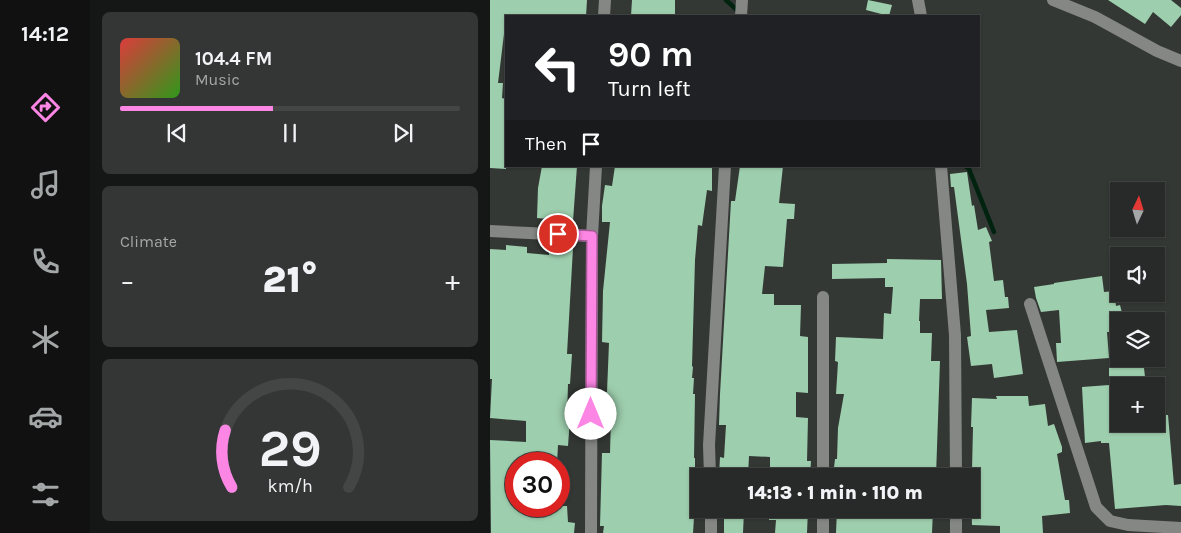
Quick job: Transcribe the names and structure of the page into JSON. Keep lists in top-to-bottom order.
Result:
{
  "north": "top",
  "page": {
    "tabs": "14:12",
    "turn": ["90 m", "Turn left"],
    "song": ["104.4 FM", "Music"],
    "then": "Then",
    "map_buttons": "+",
    "tile": "Climate",
    "heat": ["−", "21°", "+"],
    "limit": "30",
    "trip": "14:13 · 1 min · 110 m",
    "gauge": ["29", "km/h"]
  }
}
